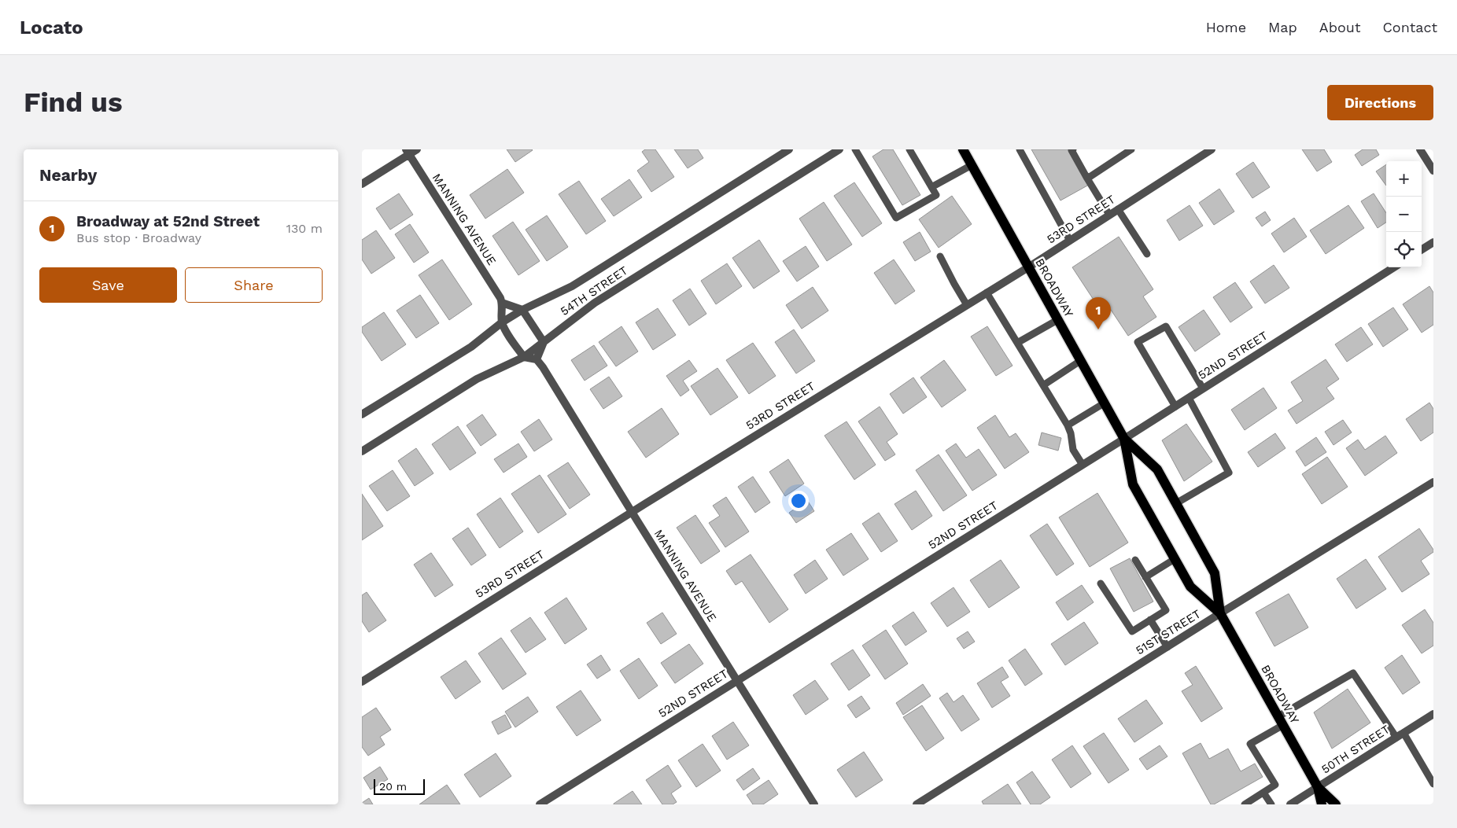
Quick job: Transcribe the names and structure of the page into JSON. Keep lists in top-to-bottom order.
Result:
{
  "streets": {
    "main road": ["BROADWAY"],
    "street": [
      "MANNING AVENUE",
      "53RD STREET",
      "54TH STREET",
      "52ND STREET",
      "51ST STREET",
      "50TH STREET"
    ]
  },
  "crossings": [
    ["MANNING AVENUE", "53RD STREET"],
    ["MANNING AVENUE", "54TH STREET"],
    ["MANNING AVENUE", "52ND STREET"],
    ["53RD STREET", "BROADWAY"],
    ["BROADWAY", "52ND STREET"],
    ["BROADWAY", "51ST STREET"],
    ["BROADWAY", "50TH STREET"]
  ],
  "scale_bar": "20 m",
  "page": {
    "header": "Locato",
    "nav": [
      "Home",
      "Map",
      "About",
      "Contact"
    ],
    "buttons": [
      "Directions",
      ["Save", "Share"]
    ],
    "title": "Find us",
    "heading": "Nearby",
    "map_buttons": ["+", "−"],
    "list": [
      {
        "mark": "1",
        "name": "Broadway at 52nd Street",
        "note": "Bus stop · Broadway",
        "value": "130 m"
      }
    ],
    "pins": "1",
    "scale": "20 m"
  }
}
